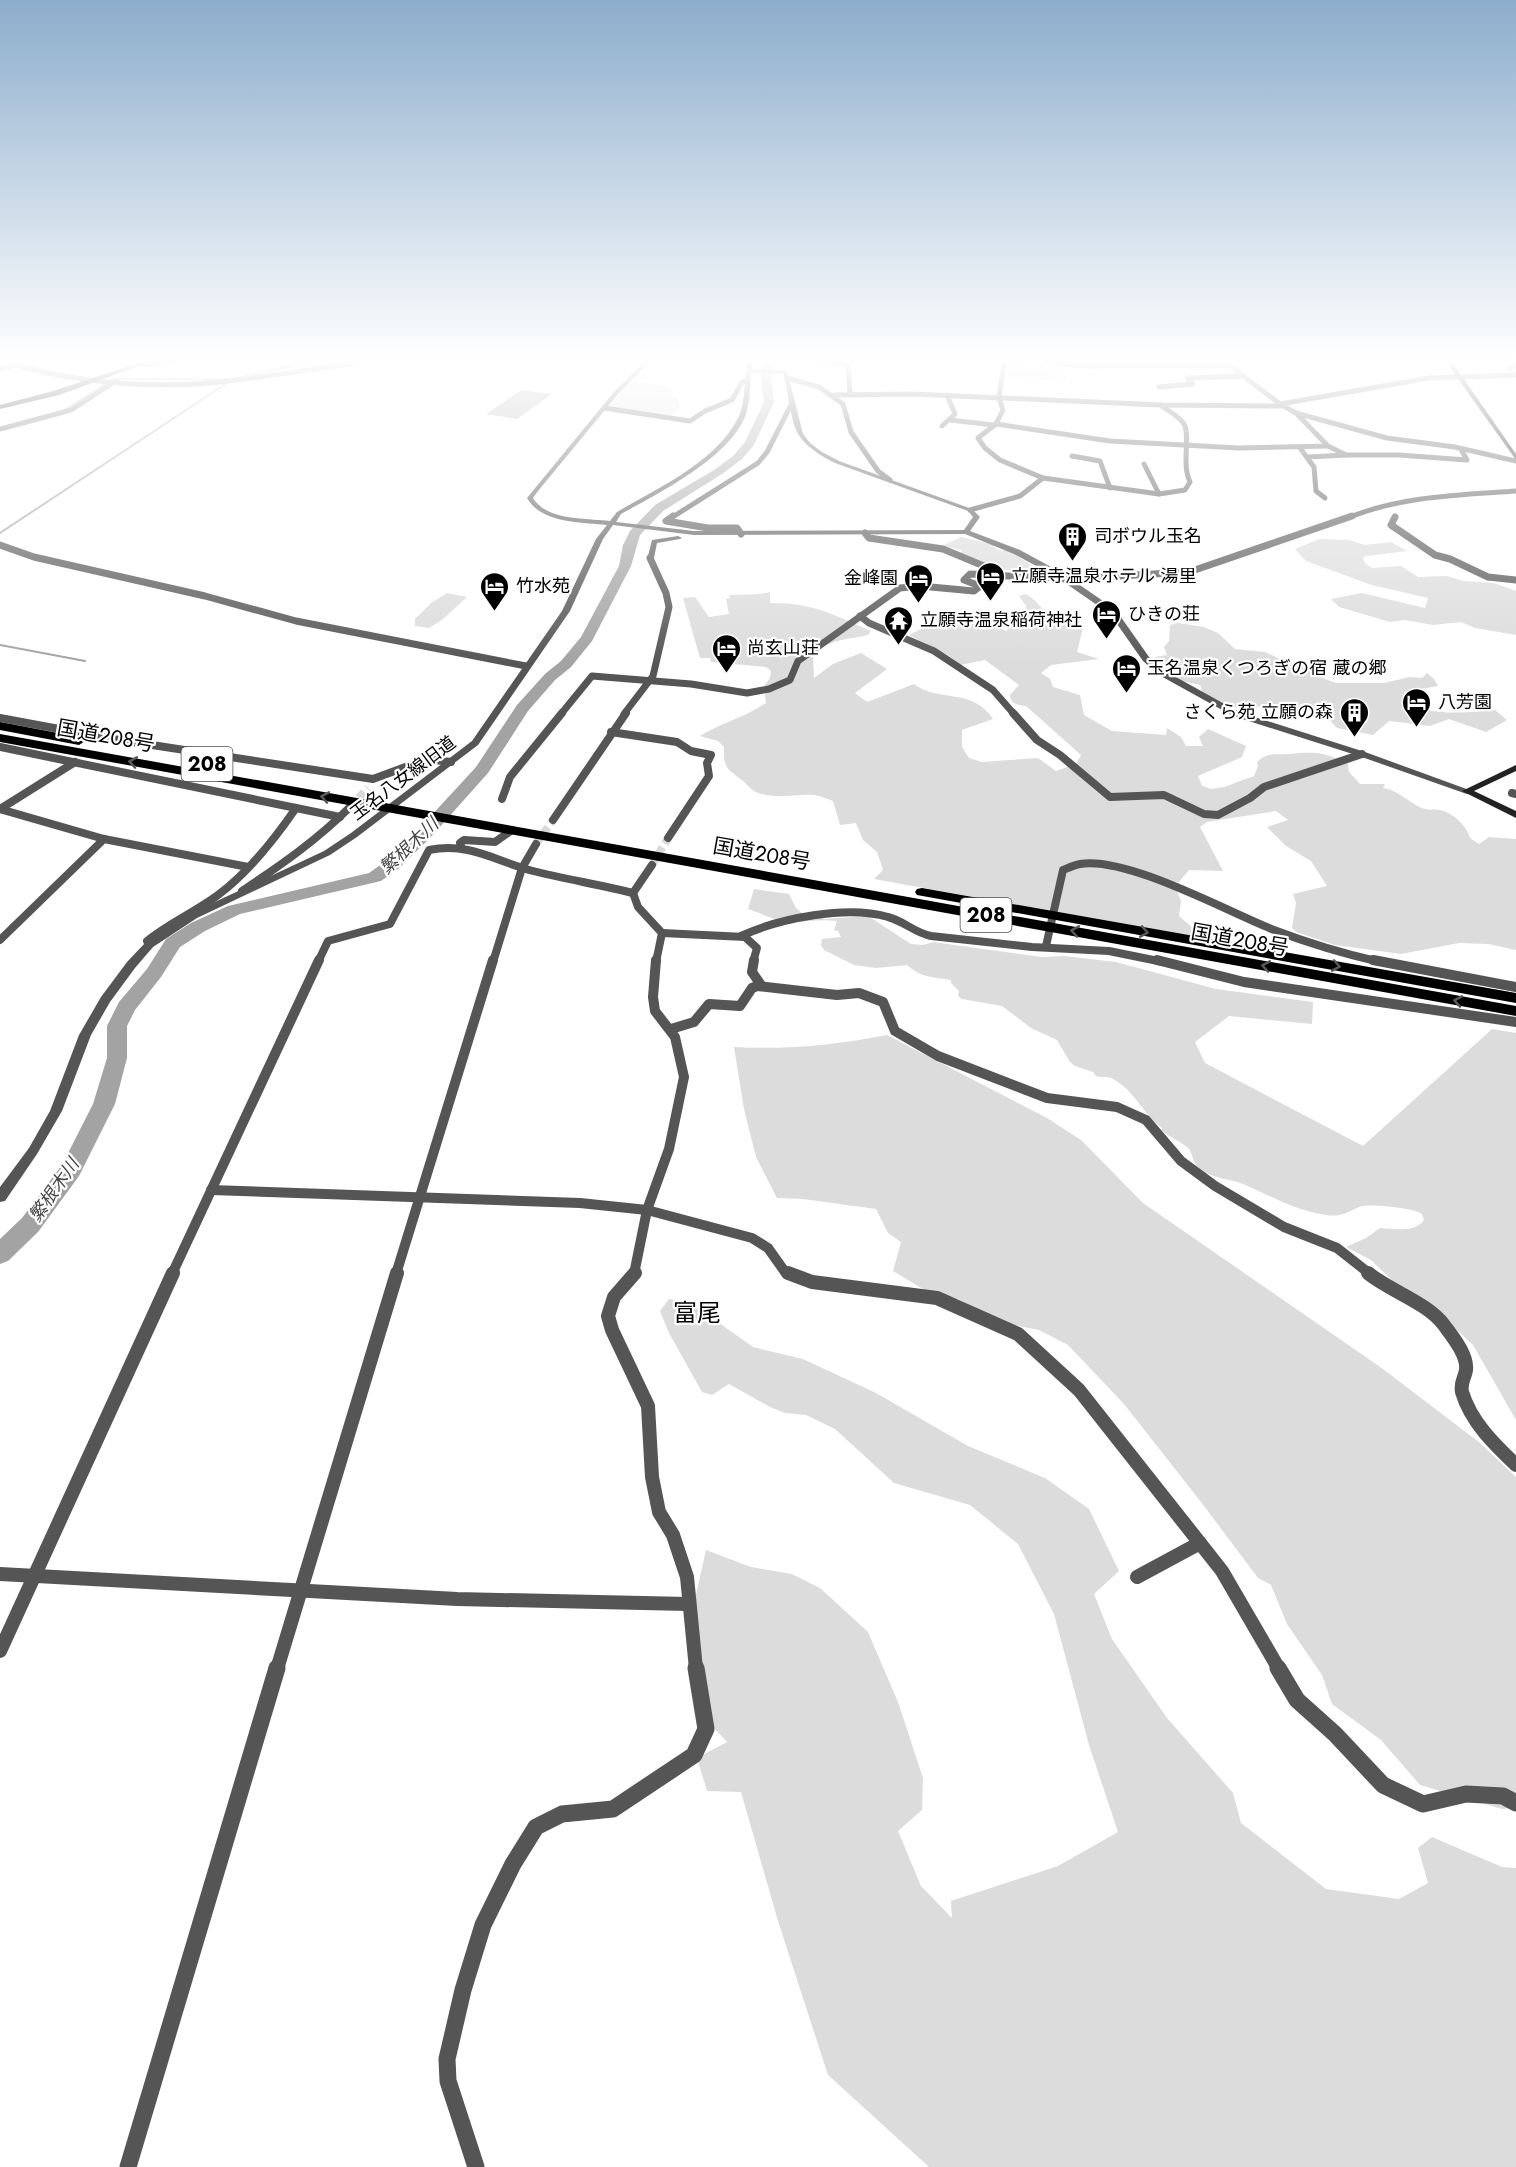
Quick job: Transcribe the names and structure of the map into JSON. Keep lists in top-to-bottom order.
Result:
{
  "streets": {
    "highway": ["国道208号", "208"],
    "street": ["玉名八女線旧道"]
  },
  "crossings": [
    ["国道208号", "玉名八女線旧道"]
  ],
  "districts": ["富尾"],
  "water": ["繁根木川"],
  "places": {
    "building": ["司ボウル玉名", "さくら苑 立願の森"],
    "hotel": [
      "立願寺温泉ホテル 湯里",
      "金峰園",
      "竹水苑",
      "ひきの荘",
      "尚玄山荘",
      "玉名温泉くつろぎの宿 蔵の郷",
      "八芳園"
    ],
    "temple": ["立願寺温泉稲荷神社"]
  }
}
